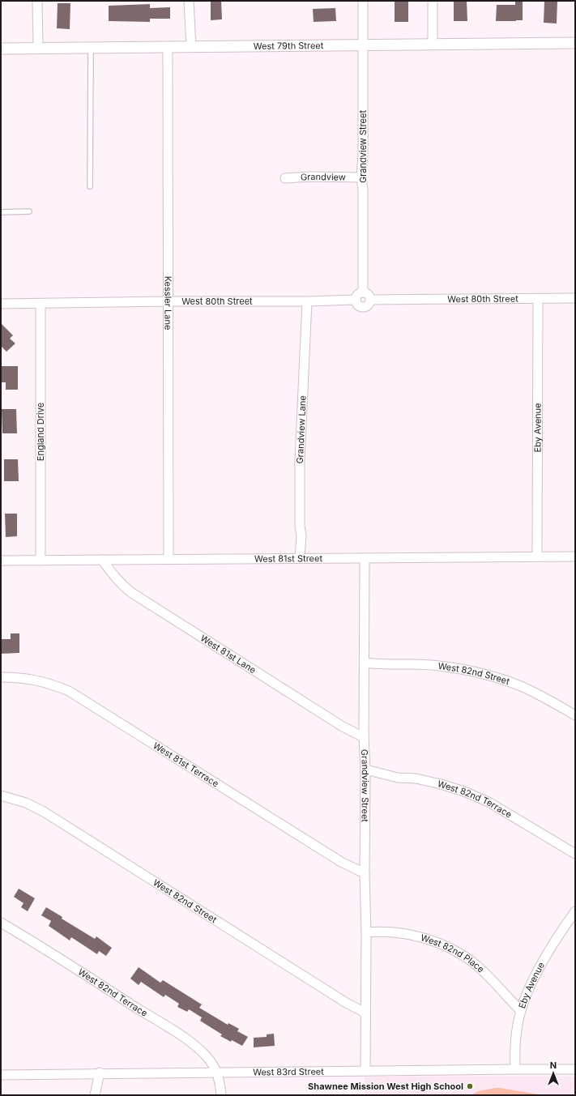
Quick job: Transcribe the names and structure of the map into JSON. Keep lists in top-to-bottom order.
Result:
{
  "streets": {
    "street": [
      "West 79th Street",
      "Grandview Street",
      "Grandview",
      "West 80th Street",
      "Kessler Lane",
      "Eby Avenue",
      "Grandview Lane",
      "England Drive",
      "West 81st Street",
      "West 81st Lane",
      "West 82nd Street",
      "West 81st Terrace",
      "West 82nd Terrace",
      "West 82nd Place",
      "West 83rd Street"
    ]
  },
  "crossings": [
    ["West 79th Street", "Grandview Street"],
    ["West 79th Street", "Kessler Lane"],
    ["Grandview Street", "Grandview"],
    ["Grandview Street", "West 80th Street"],
    ["Grandview Street", "West 81st Street"],
    ["Grandview Street", "West 81st Lane"],
    ["Grandview Street", "West 82nd Street"],
    ["Grandview Street", "West 81st Terrace"],
    ["Grandview Street", "West 82nd Terrace"],
    ["Grandview Street", "West 82nd Place"],
    ["West 80th Street", "Kessler Lane"],
    ["West 80th Street", "Eby Avenue"],
    ["West 80th Street", "Grandview Lane"],
    ["West 80th Street", "England Drive"],
    ["Kessler Lane", "West 81st Street"],
    ["Eby Avenue", "West 81st Street"],
    ["Eby Avenue", "West 82nd Place"],
    ["Eby Avenue", "West 83rd Street"],
    ["Grandview Lane", "West 81st Street"],
    ["England Drive", "West 81st Street"],
    ["West 81st Street", "West 81st Lane"],
    ["West 82nd Terrace", "West 83rd Street"]
  ],
  "places": ["Shawnee Mission West High School"],
  "north": "top"
}
